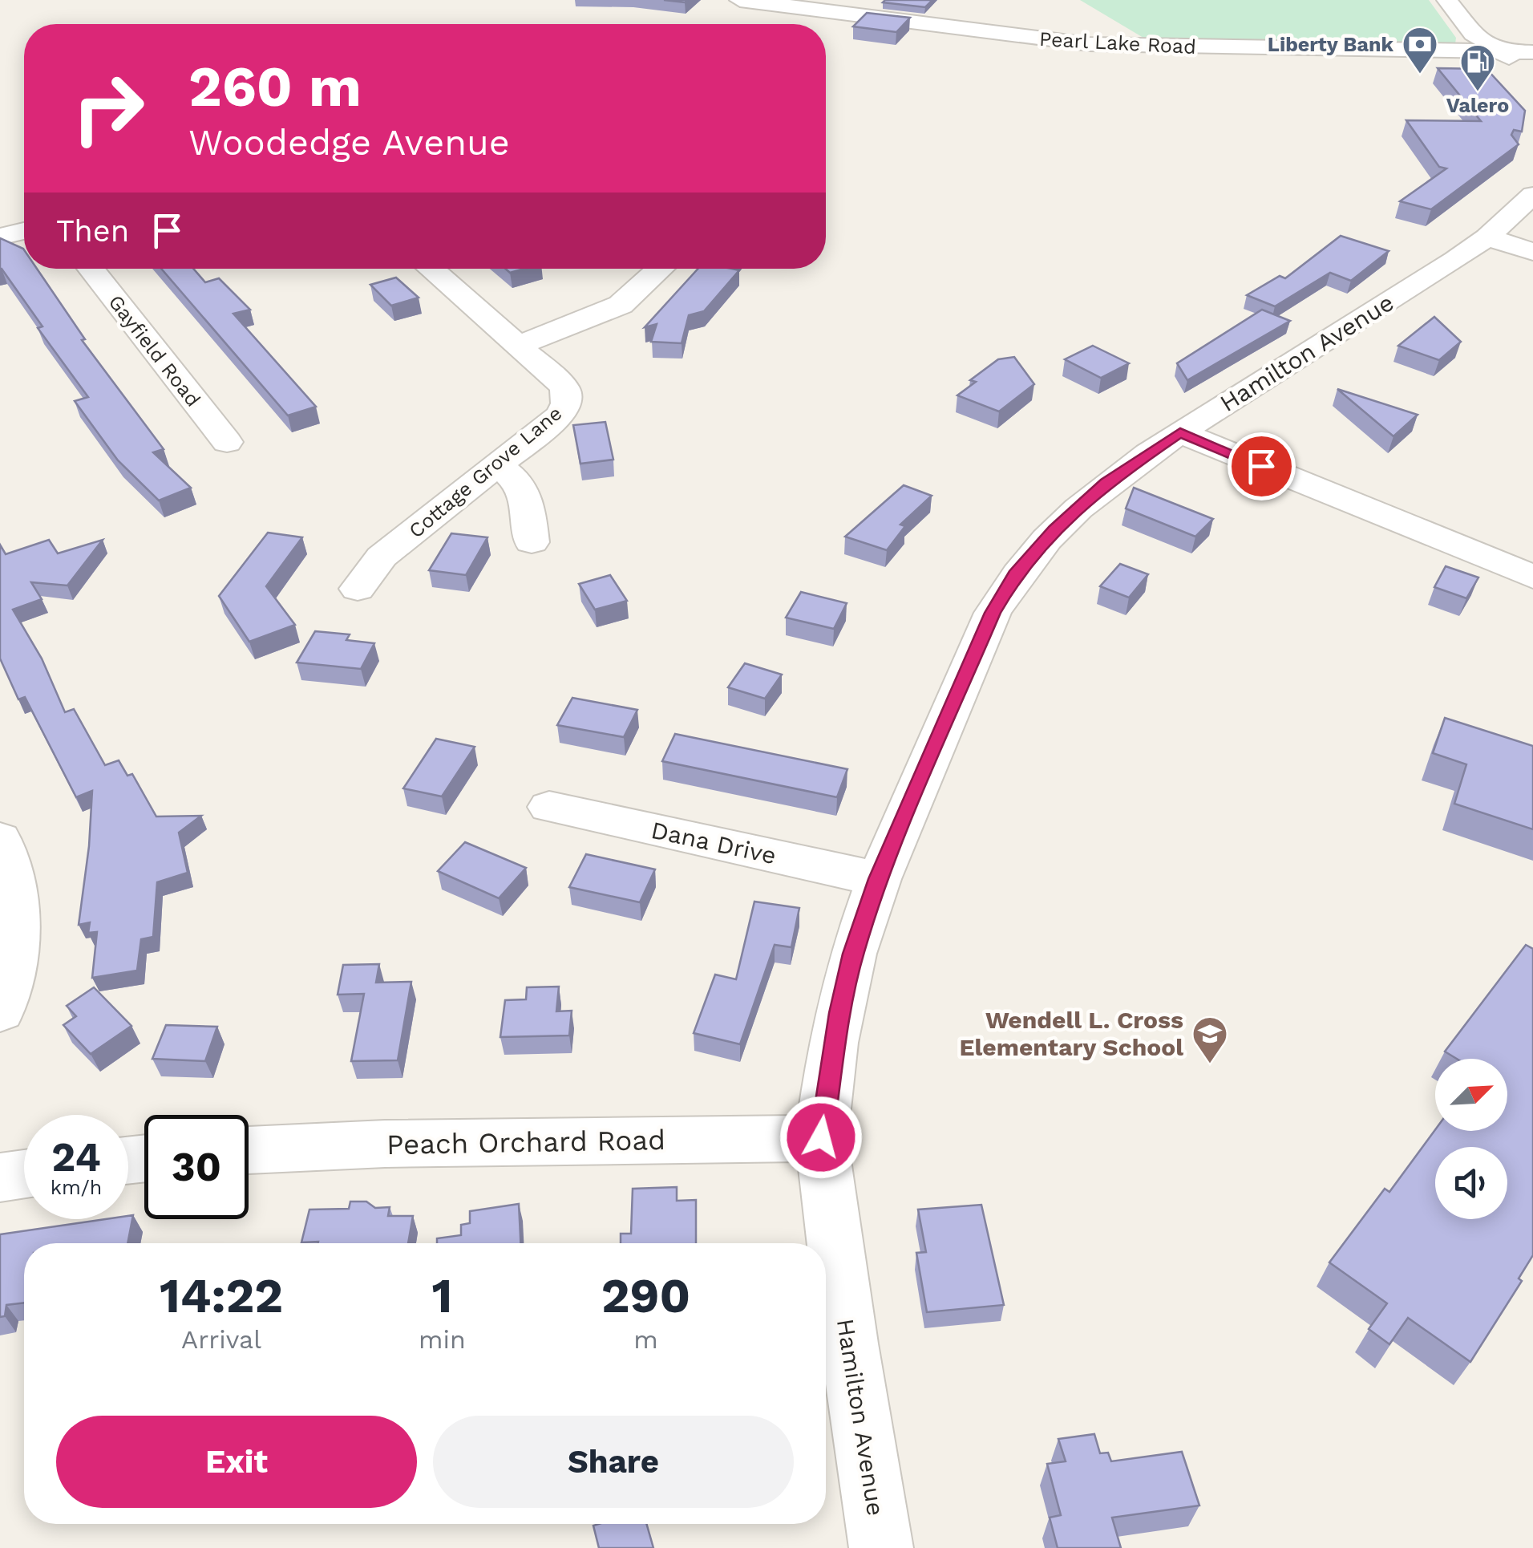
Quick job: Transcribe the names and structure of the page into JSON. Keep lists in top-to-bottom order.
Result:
{
  "streets": {
    "main road": ["Pearl Lake Road"],
    "street": [
      "Gayfield Road",
      "Hamilton Avenue",
      "Cottage Grove Lane",
      "Dana Drive",
      "Peach Orchard Road"
    ]
  },
  "crossings": [
    ["Hamilton Avenue", "Dana Drive"],
    ["Hamilton Avenue", "Peach Orchard Road"]
  ],
  "places": {
    "bank": ["Liberty Bank"],
    "fuel station": ["Valero"],
    "school or university": ["Wendell L. Cross Elementary School"]
  },
  "north": "top right",
  "page": {
    "turn": ["260 m", "Woodedge Avenue"],
    "then": "Then",
    "speed": "24 km/h",
    "limit": "30",
    "eta": [
      "14:22",
      "Arrival",
      "1",
      "min",
      "290",
      "m"
    ],
    "buttons": ["Exit", "Share"]
  }
}
